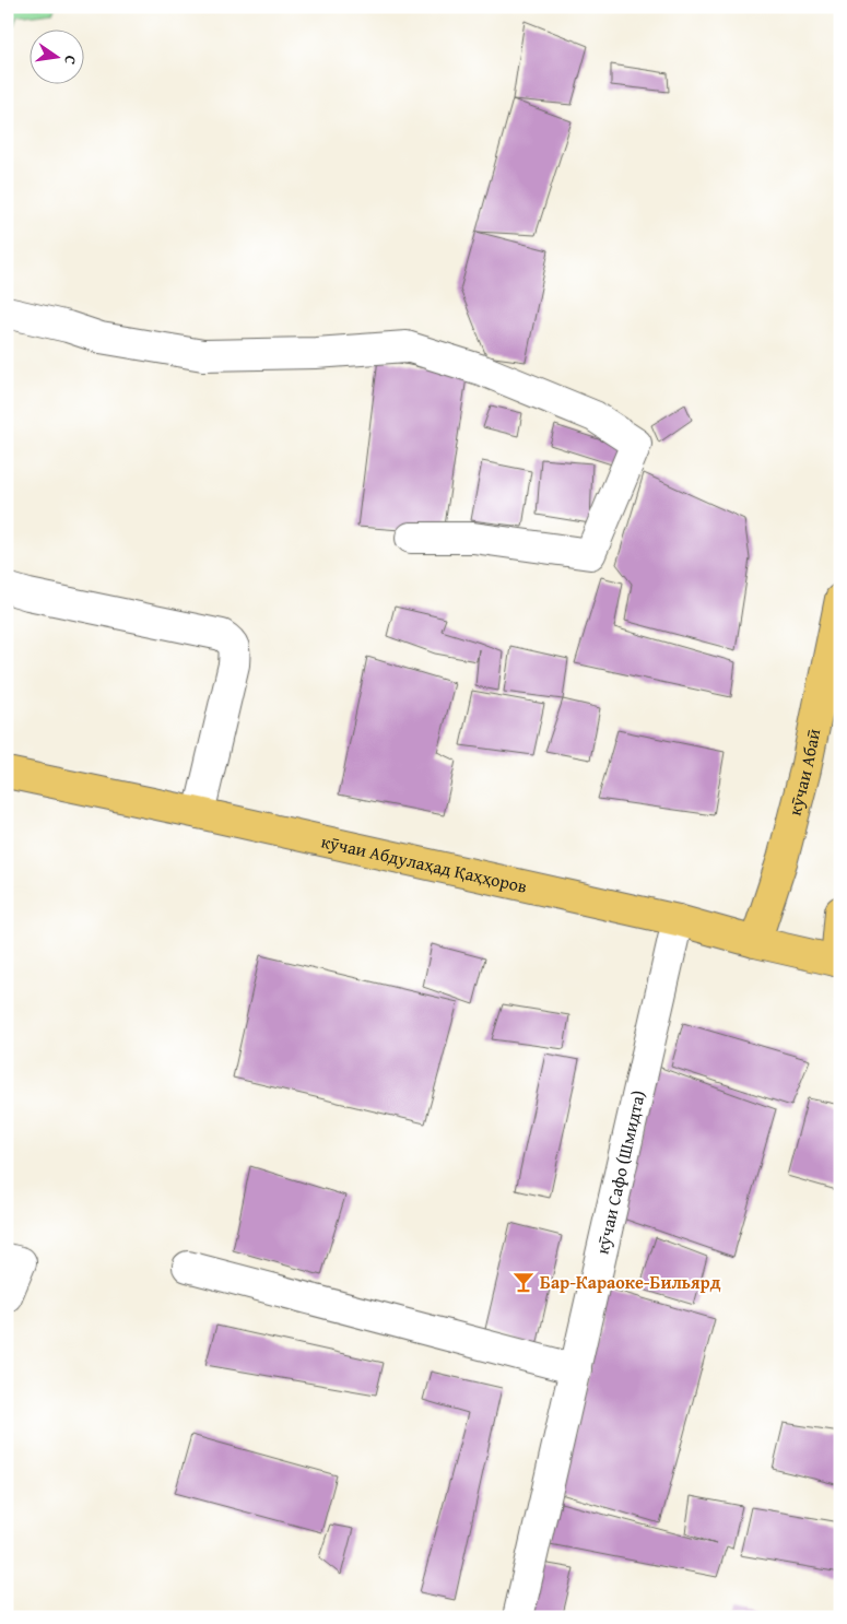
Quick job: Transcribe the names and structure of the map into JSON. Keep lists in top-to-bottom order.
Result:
{
  "streets": {
    "main road": ["кӯчаи Абаӣ", "кӯчаи Абдулаҳад Қаҳҳоров"],
    "street": ["кӯчаи Сафо (Шмидта)"]
  },
  "crossings": [
    ["кӯчаи Абаӣ", "кӯчаи Абдулаҳад Қаҳҳоров"],
    ["кӯчаи Абдулаҳад Қаҳҳоров", "кӯчаи Сафо (Шмидта)"]
  ],
  "places": {
    "bar": ["Бар-Караоке-Бильярд"]
  },
  "north": "right"
}
